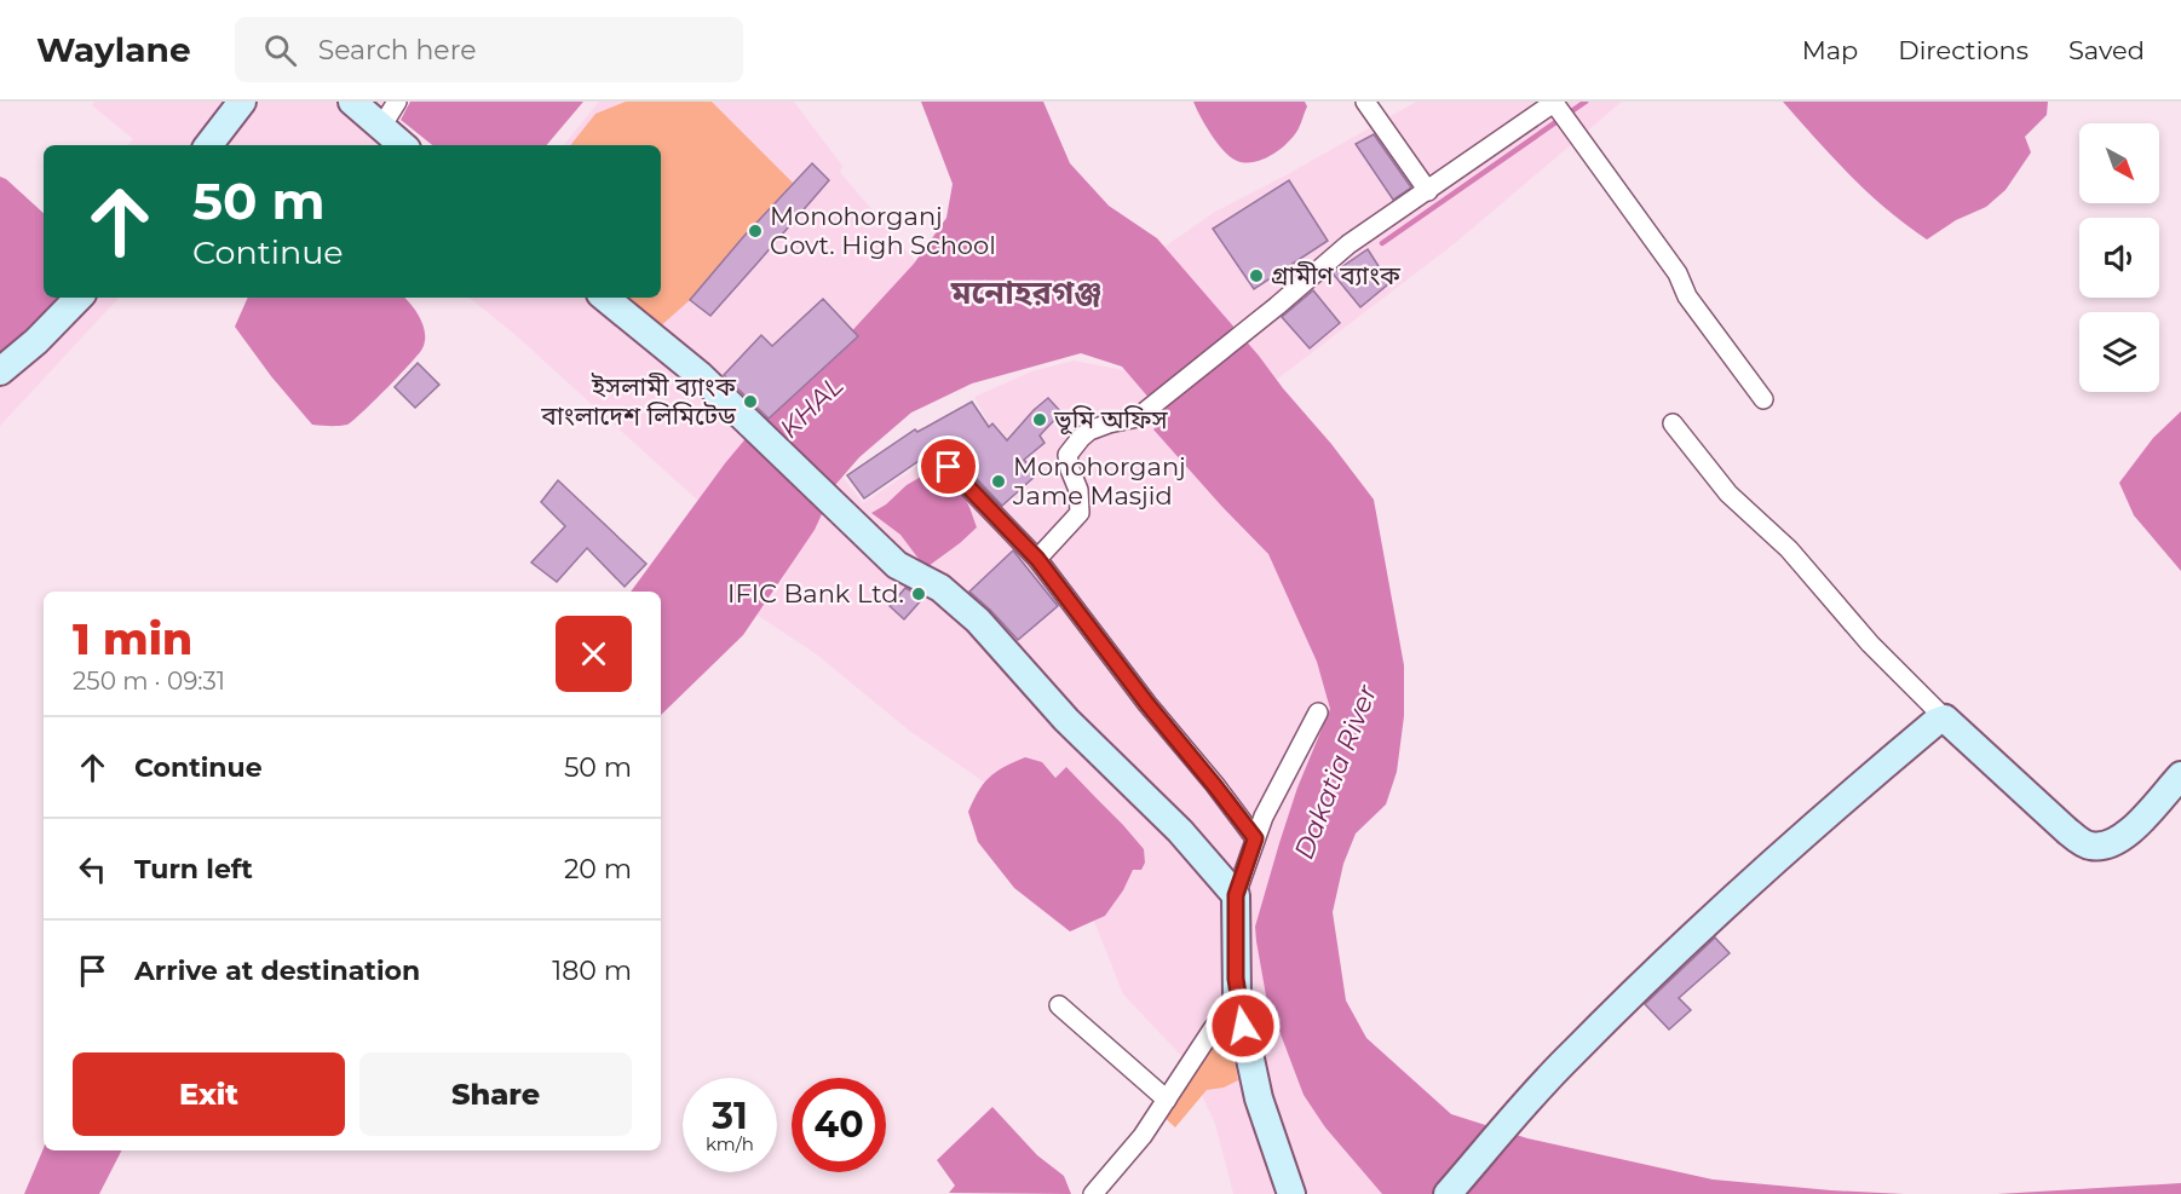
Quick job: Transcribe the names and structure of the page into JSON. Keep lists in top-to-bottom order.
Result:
{
  "districts": ["মনোহরগঞ্জ"],
  "water": ["KHAL", "Dakatia River"],
  "places": [
    "Monohorganj Govt. High School",
    "গ্রামীণ ব্যাংক",
    "ইসলামী ব্যাংক বাংলাদেশ লিমিটেড",
    "ভূমি অফিস",
    "Monohorganj Jame Masjid",
    "IFIC Bank Ltd."
  ],
  "north": "bottom right",
  "page": {
    "header": "Waylane",
    "search": "Search here",
    "nav": ["Map", "Directions", "Saved"],
    "turn": ["50 m", "Continue"],
    "heading": ["1 min", "250 m · 09:31"],
    "list": [
      {
        "name": "Continue",
        "value": "50 m"
      },
      {
        "name": "Turn left",
        "value": "20 m"
      },
      {
        "name": "Arrive at destination",
        "value": "180 m"
      }
    ],
    "buttons": ["Exit", "Share"],
    "speed": "31 km/h",
    "limit": "40"
  }
}
